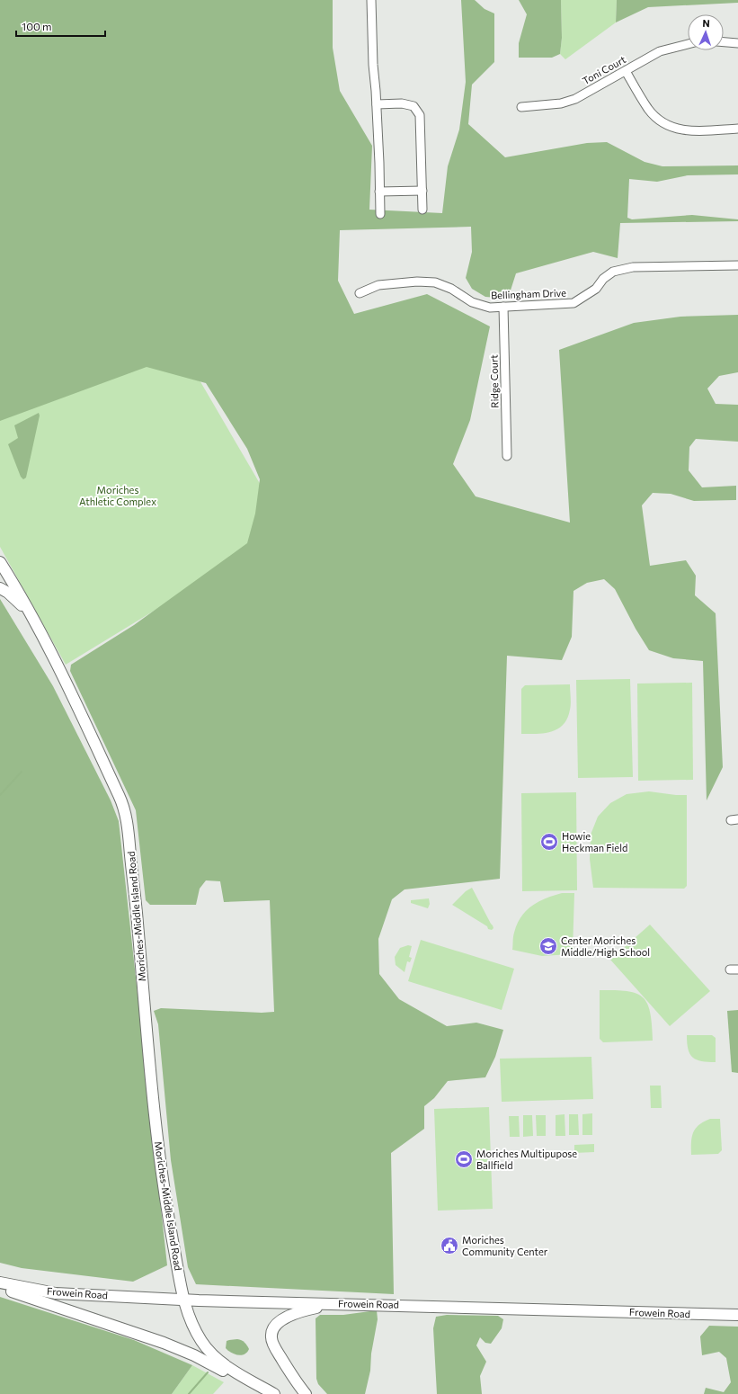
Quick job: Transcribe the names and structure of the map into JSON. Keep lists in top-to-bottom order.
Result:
{
  "streets": {
    "main road": ["Moriches-Middle Island Road", "Frowein Road"],
    "street": ["Toni Court", "Bellingham Drive", "Ridge Court"]
  },
  "crossings": [
    ["Bellingham Drive", "Ridge Court"],
    ["Moriches-Middle Island Road", "Frowein Road"]
  ],
  "parks": ["Moriches Athletic Complex"],
  "places": {
    "sports": ["Howie Heckman Field", "Moriches Multipupose Ballfield"],
    "school or university": ["Center Moriches Middle/High School"],
    "public building": ["Moriches Community Center"]
  },
  "scale_bar": "100 m",
  "north": "top"
}
